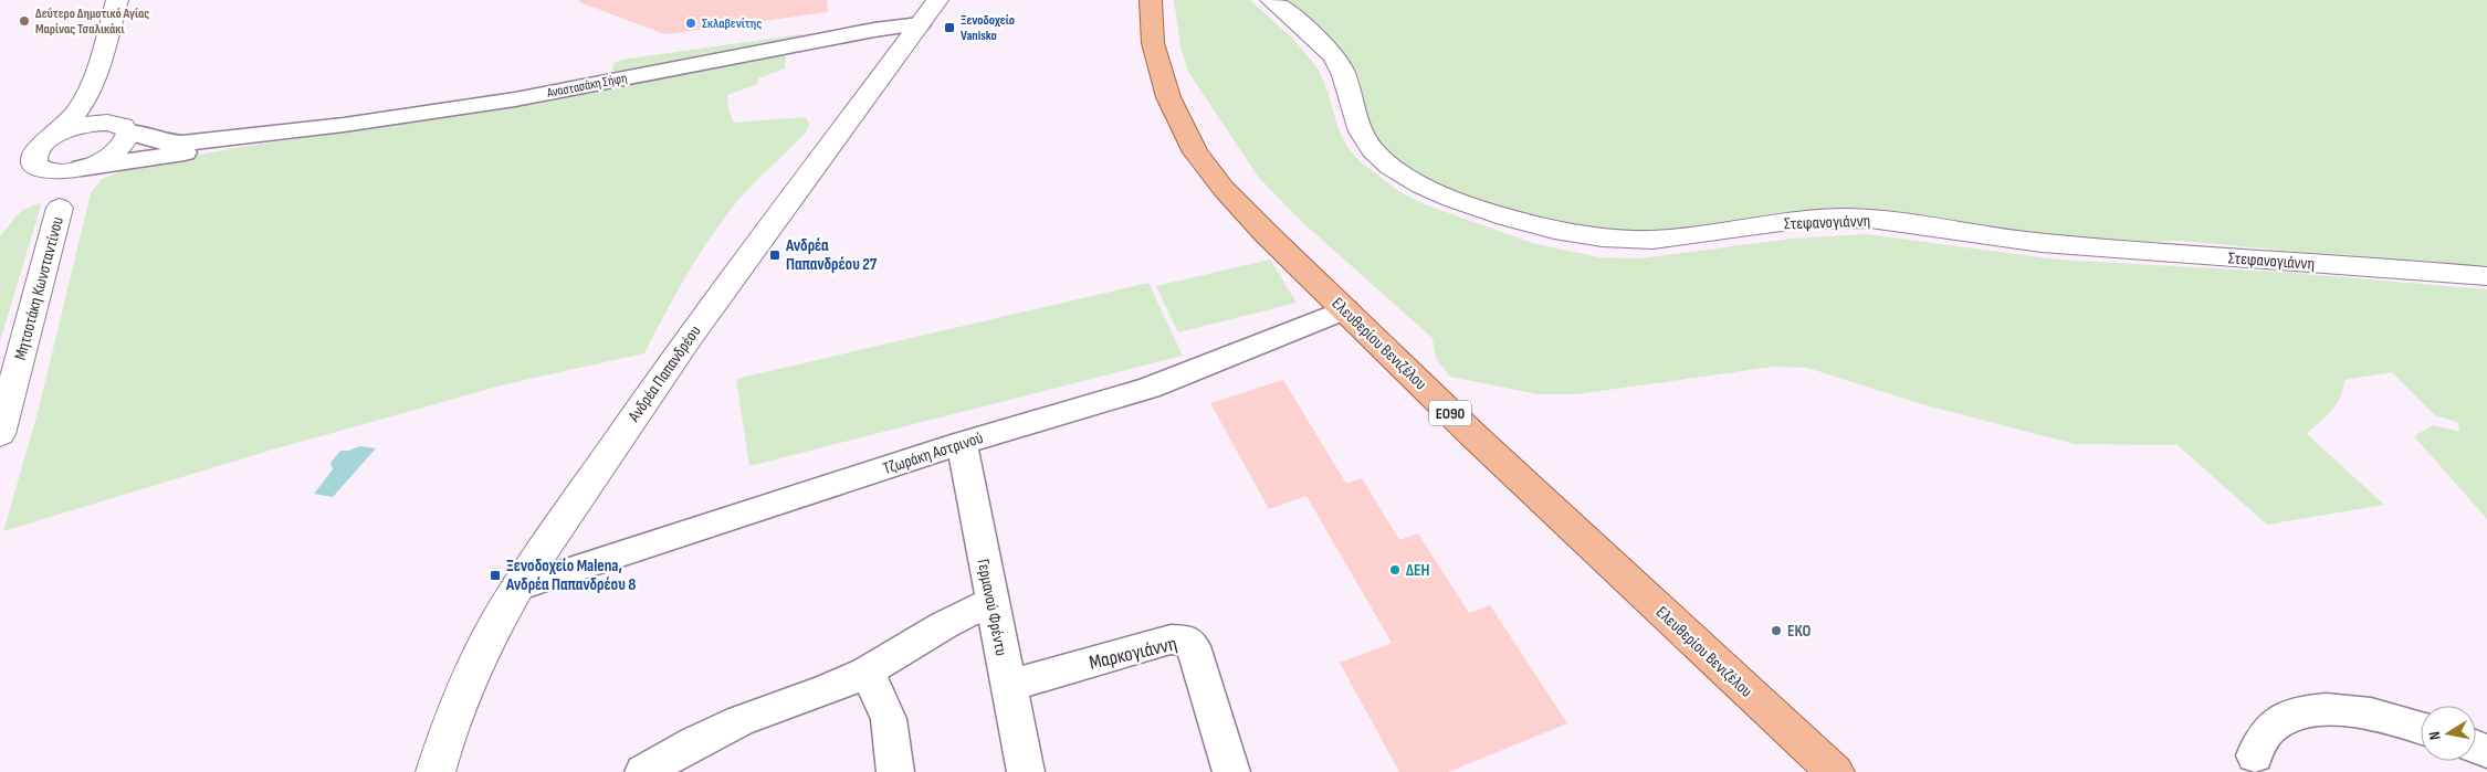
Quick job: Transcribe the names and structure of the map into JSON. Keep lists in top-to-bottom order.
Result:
{
  "streets": {
    "main road": ["Ελευθερίου Βενιζέλου", "ΕΟ90"],
    "street": [
      "Αναστασάκη Σήφη",
      "Στεφανογιάννη",
      "Μητσοτάκη Κωνσταντίνου",
      "Ανδρέα Παπανδρέου",
      "Τζωράκη Αστρινού",
      "Γερμανού Φρέντυ",
      "Μαρκογιάννη"
    ]
  },
  "crossings": [
    ["Αναστασάκη Σήφη", "Ανδρέα Παπανδρέου"],
    ["Ελευθερίου Βενιζέλου", "Τζωράκη Αστρινού"],
    ["Ανδρέα Παπανδρέου", "Τζωράκη Αστρινού"],
    ["Τζωράκη Αστρινού", "Γερμανού Φρέντυ"],
    ["Γερμανού Φρέντυ", "Μαρκογιάννη"]
  ],
  "places": {
    "other": [
      "Δεύτερο Δημοτικό Αγίας Μαρίνας Τσαλικάκι",
      "Σκλαβενίτης",
      "ΔΕΗ",
      "EKO"
    ],
    "transit": ["Ξενοδοχείο Vanisko", "Ανδρέα Παπανδρέου 27", "Ξενοδοχείο Malena, Ανδρέα Παπανδρέου 8"]
  },
  "north": "left"
}
